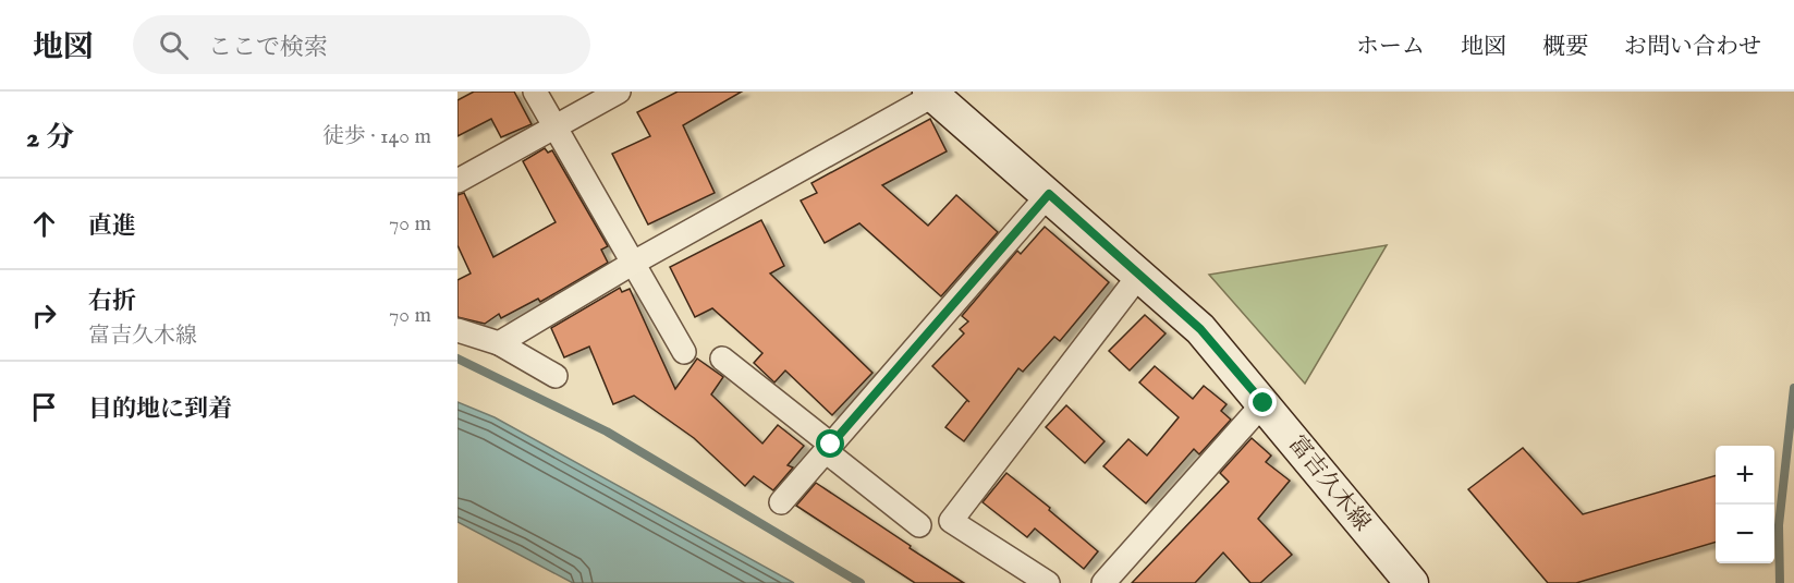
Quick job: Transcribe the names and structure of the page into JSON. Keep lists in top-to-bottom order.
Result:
{
  "streets": {
    "main road": ["富吉久木線"]
  },
  "page": {
    "header": "地図",
    "search": "ここで検索",
    "nav": [
      "ホーム",
      "地図",
      "概要",
      "お問い合わせ"
    ],
    "heading": ["2 分", "徒歩 · 140 m"],
    "list": [
      ["直進", "70 m"],
      ["右折", "富吉久木線", "70 m"],
      "目的地に到着"
    ],
    "map_buttons": ["+", "−"]
  }
}
